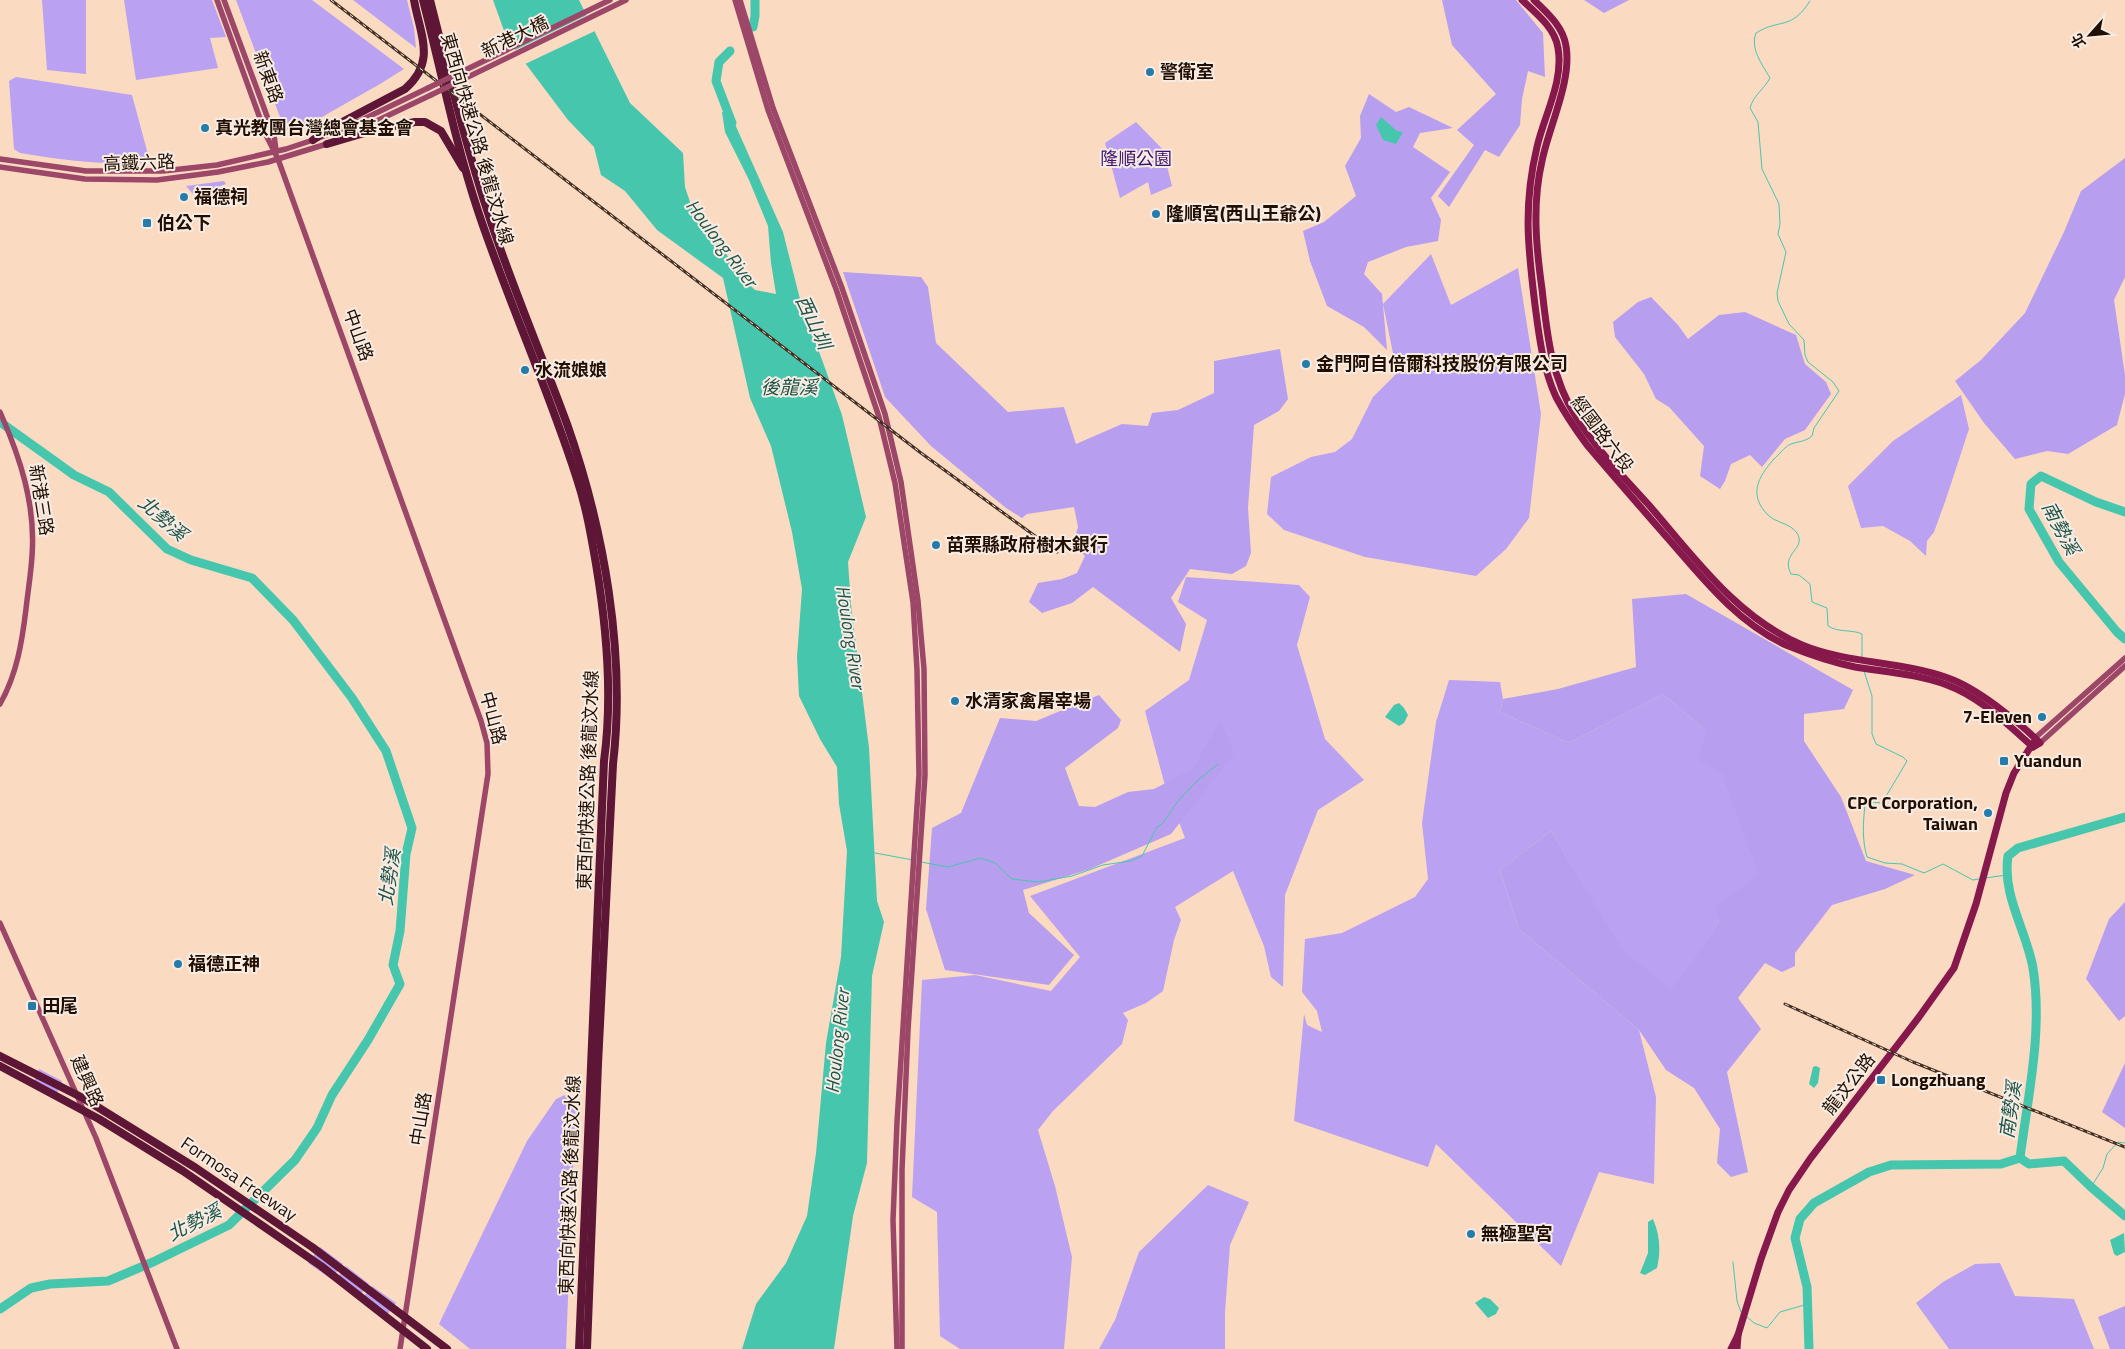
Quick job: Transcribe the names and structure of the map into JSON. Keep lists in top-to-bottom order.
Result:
{
  "streets": {
    "highway": ["東西向快速公路 後龍汶水線", "Formosa Freeway"],
    "main road": ["經國路六段", "龍汶公路"],
    "street": [
      "新港大橋",
      "新東路",
      "高鐵六路",
      "中山路",
      "新港三路",
      "建興路"
    ]
  },
  "crossings": [
    ["新港大橋", "新東路"],
    ["新港大橋", "高鐵六路"],
    ["新港大橋", "中山路"],
    ["新東路", "高鐵六路"],
    ["新東路", "中山路"],
    ["高鐵六路", "中山路"]
  ],
  "water": [
    "Houlong River",
    "西山圳",
    "後龍溪",
    "北勢溪",
    "南勢溪"
  ],
  "parks": ["隆順公園"],
  "places": {
    "other": [
      "警衛室",
      "真光教團台灣總會基金會",
      "福德祠",
      "隆順宮(西山王爺公)",
      "金門阿自倍爾科技股份有限公司",
      "水流娘娘",
      "苗栗縣政府樹木銀行",
      "水清家禽屠宰場",
      "7-Eleven",
      "CPC Corporation, Taiwan",
      "福德正神",
      "無極聖宮"
    ],
    "transit": [
      "伯公下",
      "Yuandun",
      "田尾",
      "Longzhuang"
    ]
  },
  "north": "bottom left"
}
